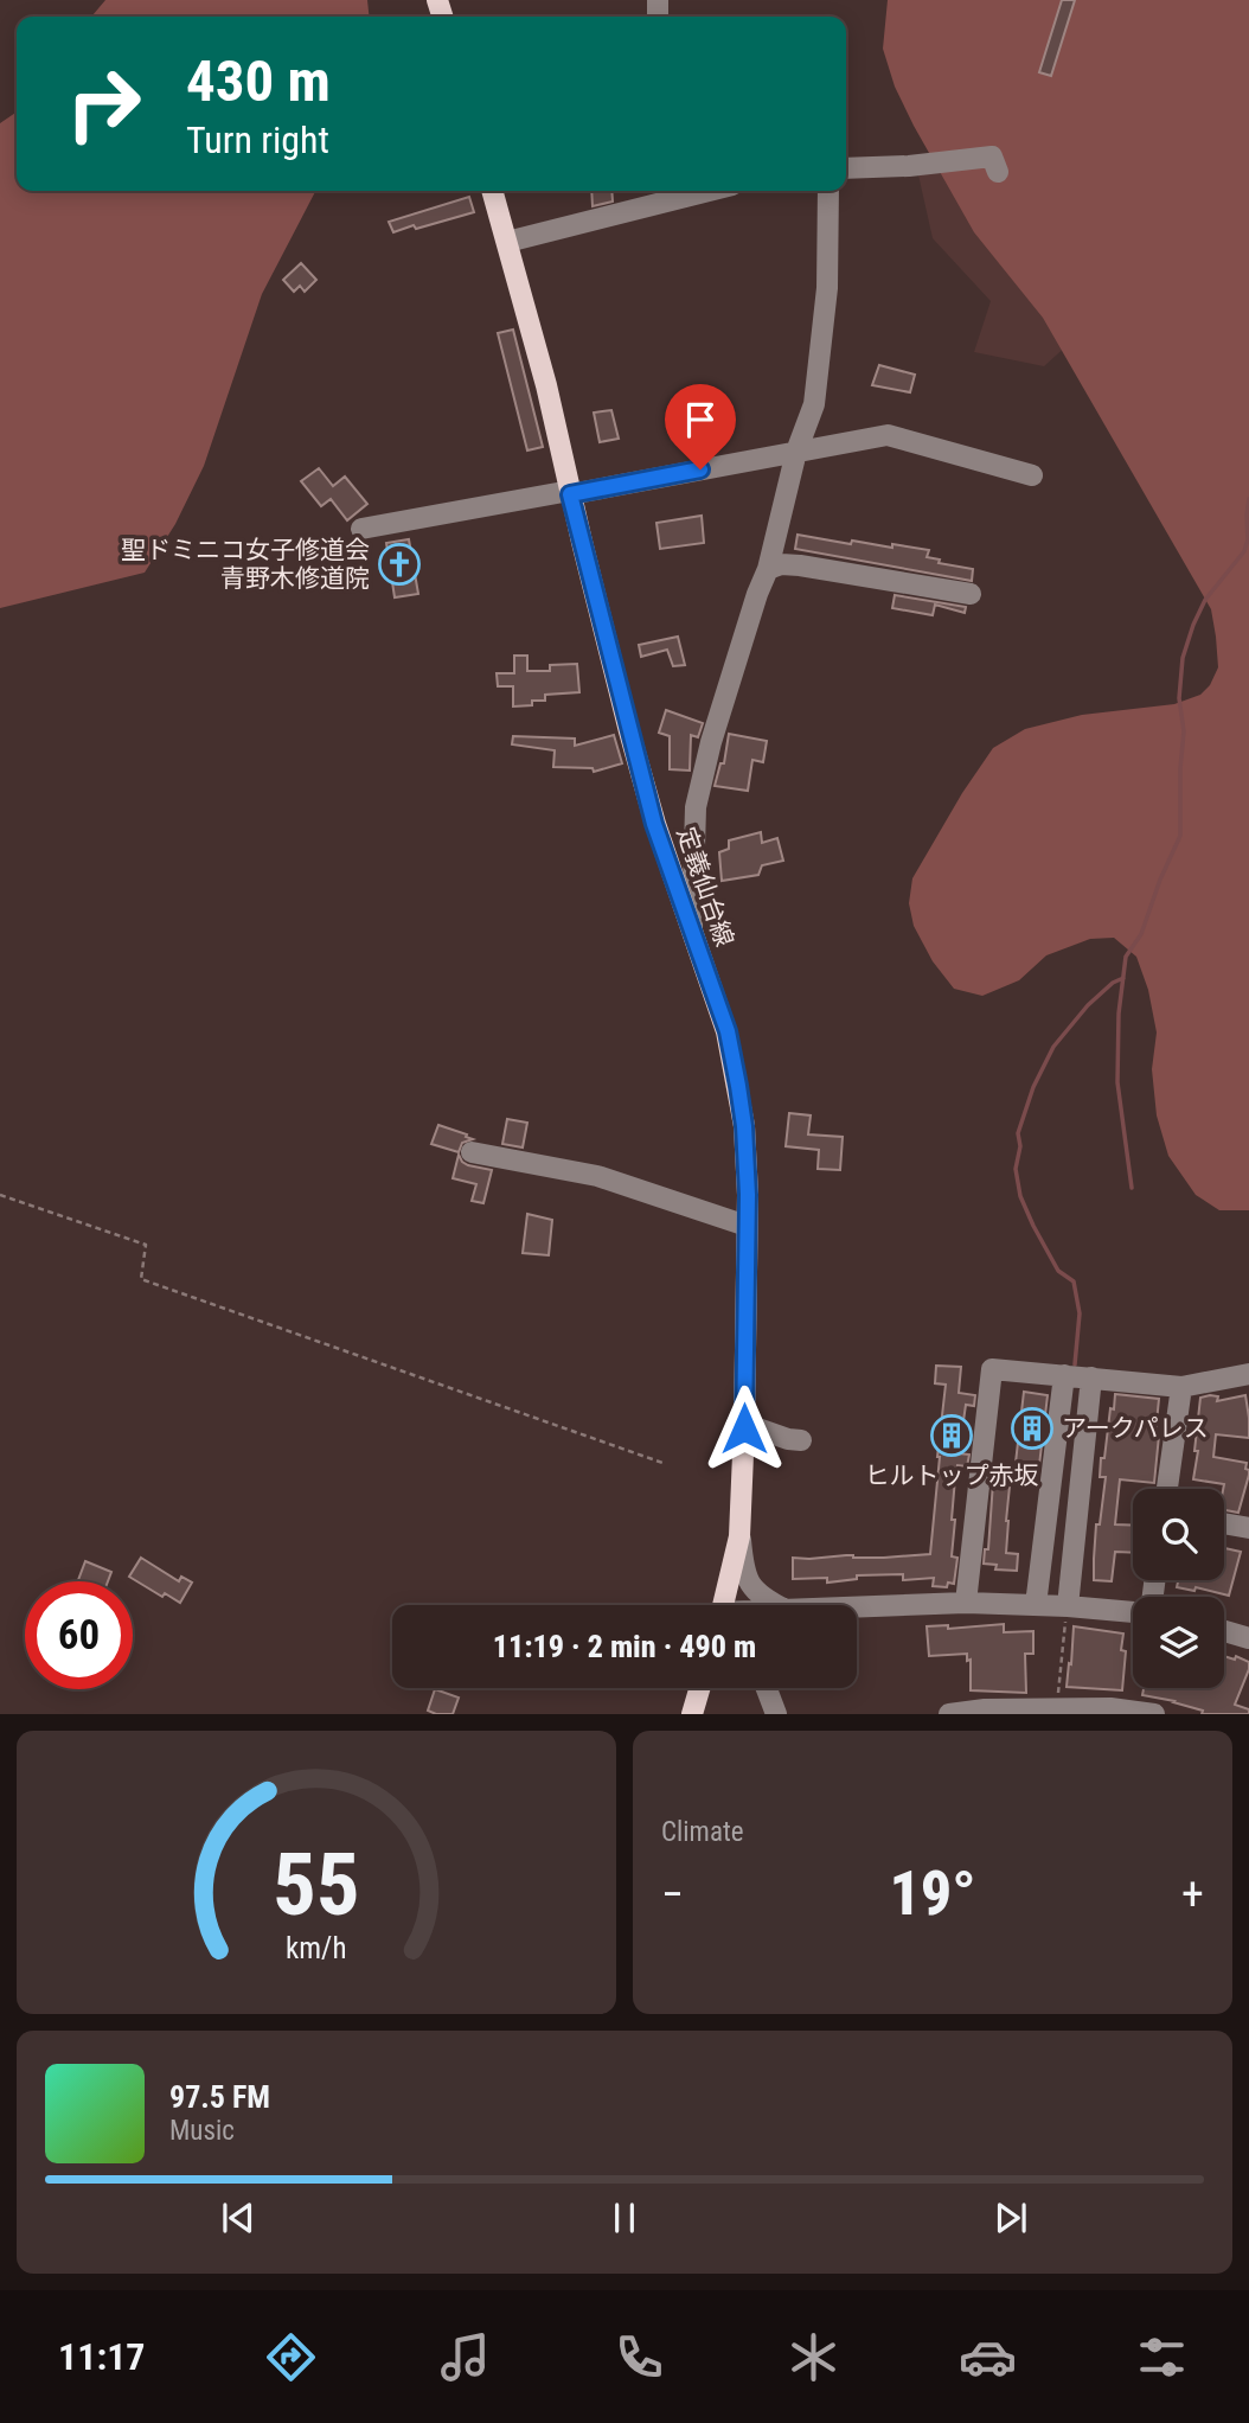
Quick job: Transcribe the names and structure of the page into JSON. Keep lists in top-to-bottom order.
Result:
{
  "streets": {
    "main road": ["定義仙台線"]
  },
  "places": {
    "church": ["聖ドミニコ女子修道会 青野木修道院"],
    "building": ["アークパレス", "ヒルトップ赤坂"]
  },
  "page": {
    "turn": ["430 m", "Turn right"],
    "limit": "60",
    "trip": "11:19 · 2 min · 490 m",
    "tile": "Climate",
    "heat": ["−", "19°", "+"],
    "song": ["97.5 FM", "Music"],
    "tabs": "11:17",
    "gauge": ["55", "km/h"]
  }
}
